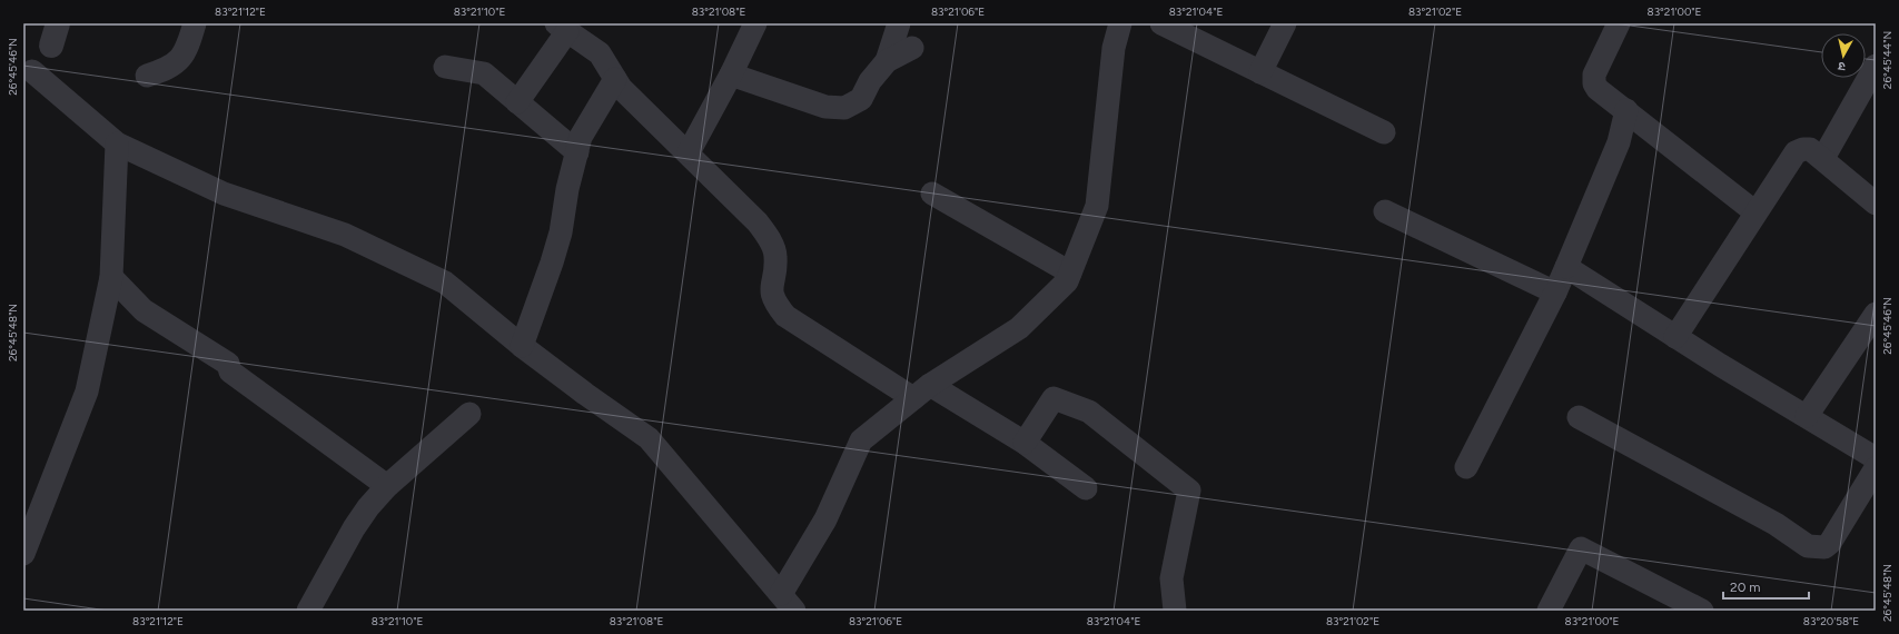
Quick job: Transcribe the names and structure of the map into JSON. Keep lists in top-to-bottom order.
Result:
{
  "scale_bar": "20 m",
  "north": "bottom",
  "coordinates": [
    "83°21'12\"E",
    "83°21'10\"E",
    "83°21'08\"E",
    "83°21'06\"E",
    "83°21'04\"E",
    "83°21'02\"E",
    "83°21'00\"E",
    "26°45'44\"N",
    "26°45'46\"N",
    "26°45'48\"N",
    "83°20'58\"E"
  ]
}
